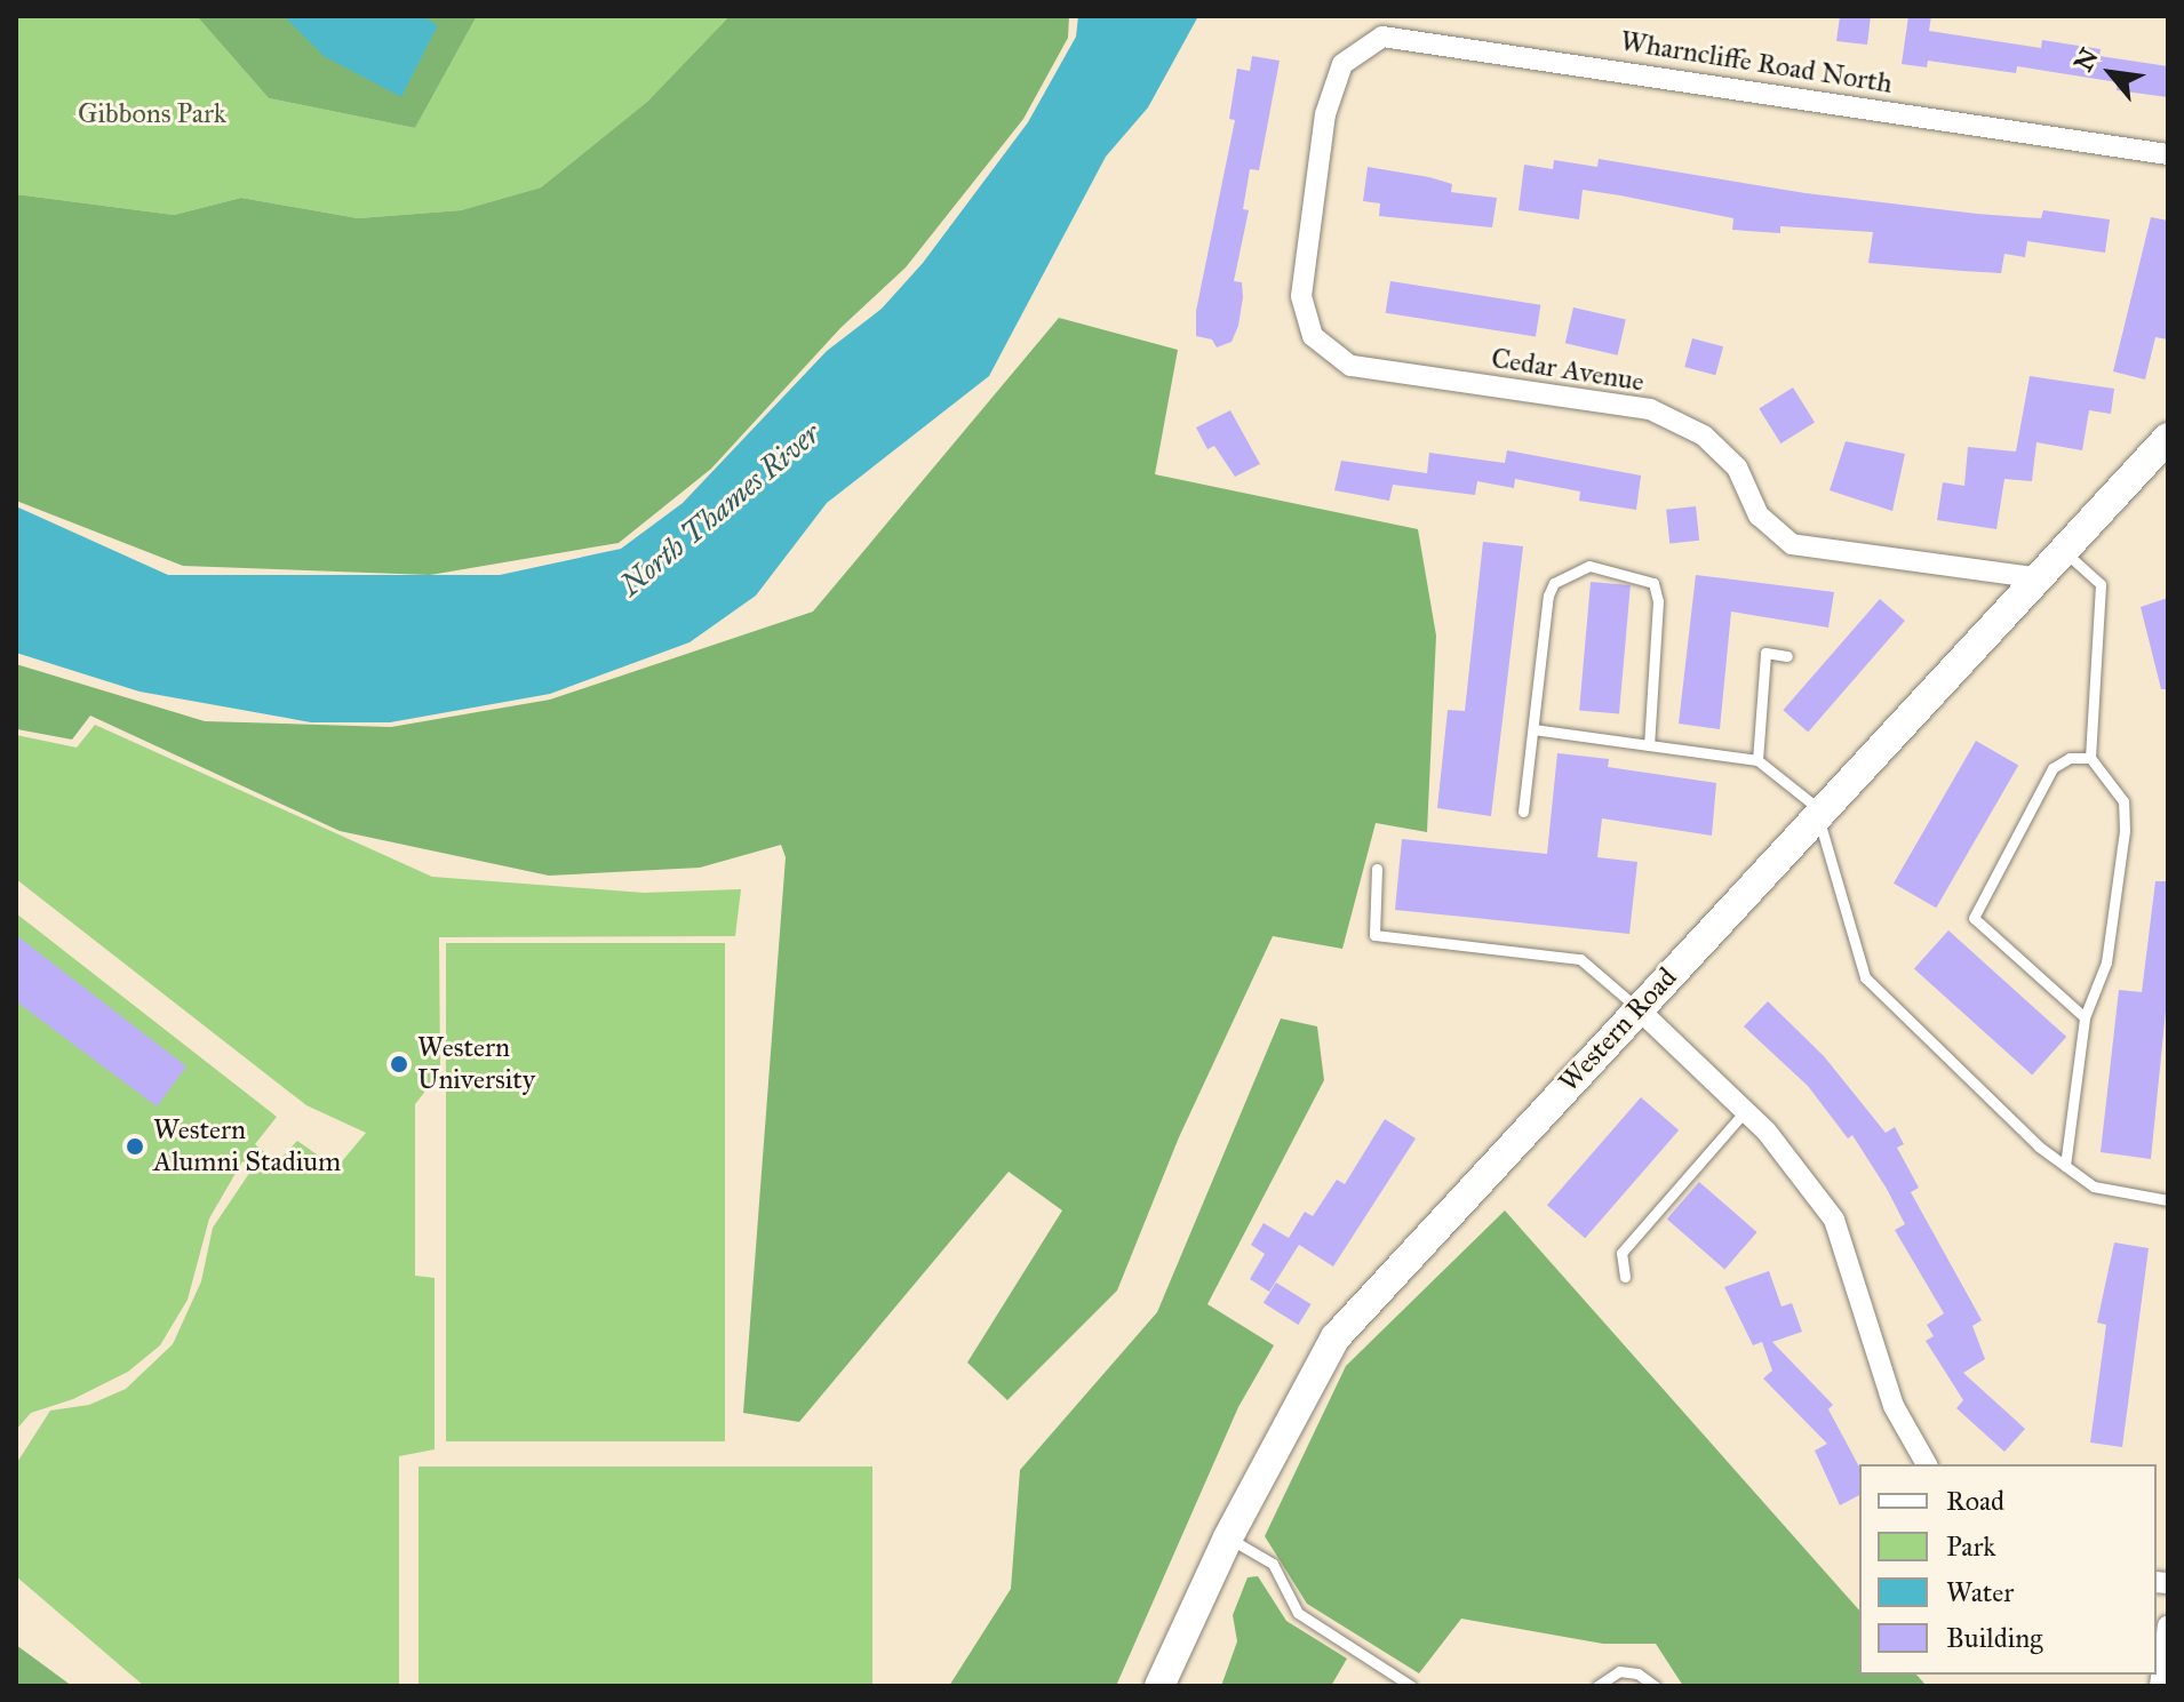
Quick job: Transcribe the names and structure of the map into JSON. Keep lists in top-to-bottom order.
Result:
{
  "streets": {
    "main road": ["Western Road"],
    "street": ["Wharncliffe Road North", "Cedar Avenue"]
  },
  "crossings": [
    ["Wharncliffe Road North", "Cedar Avenue"],
    ["Cedar Avenue", "Western Road"]
  ],
  "water": ["North Thames River"],
  "parks": ["Gibbons Park"],
  "places": ["Western University", "Western Alumni Stadium"],
  "legend": [
    "Road",
    "Park",
    "Water",
    "Building"
  ],
  "north": "top left"
}
